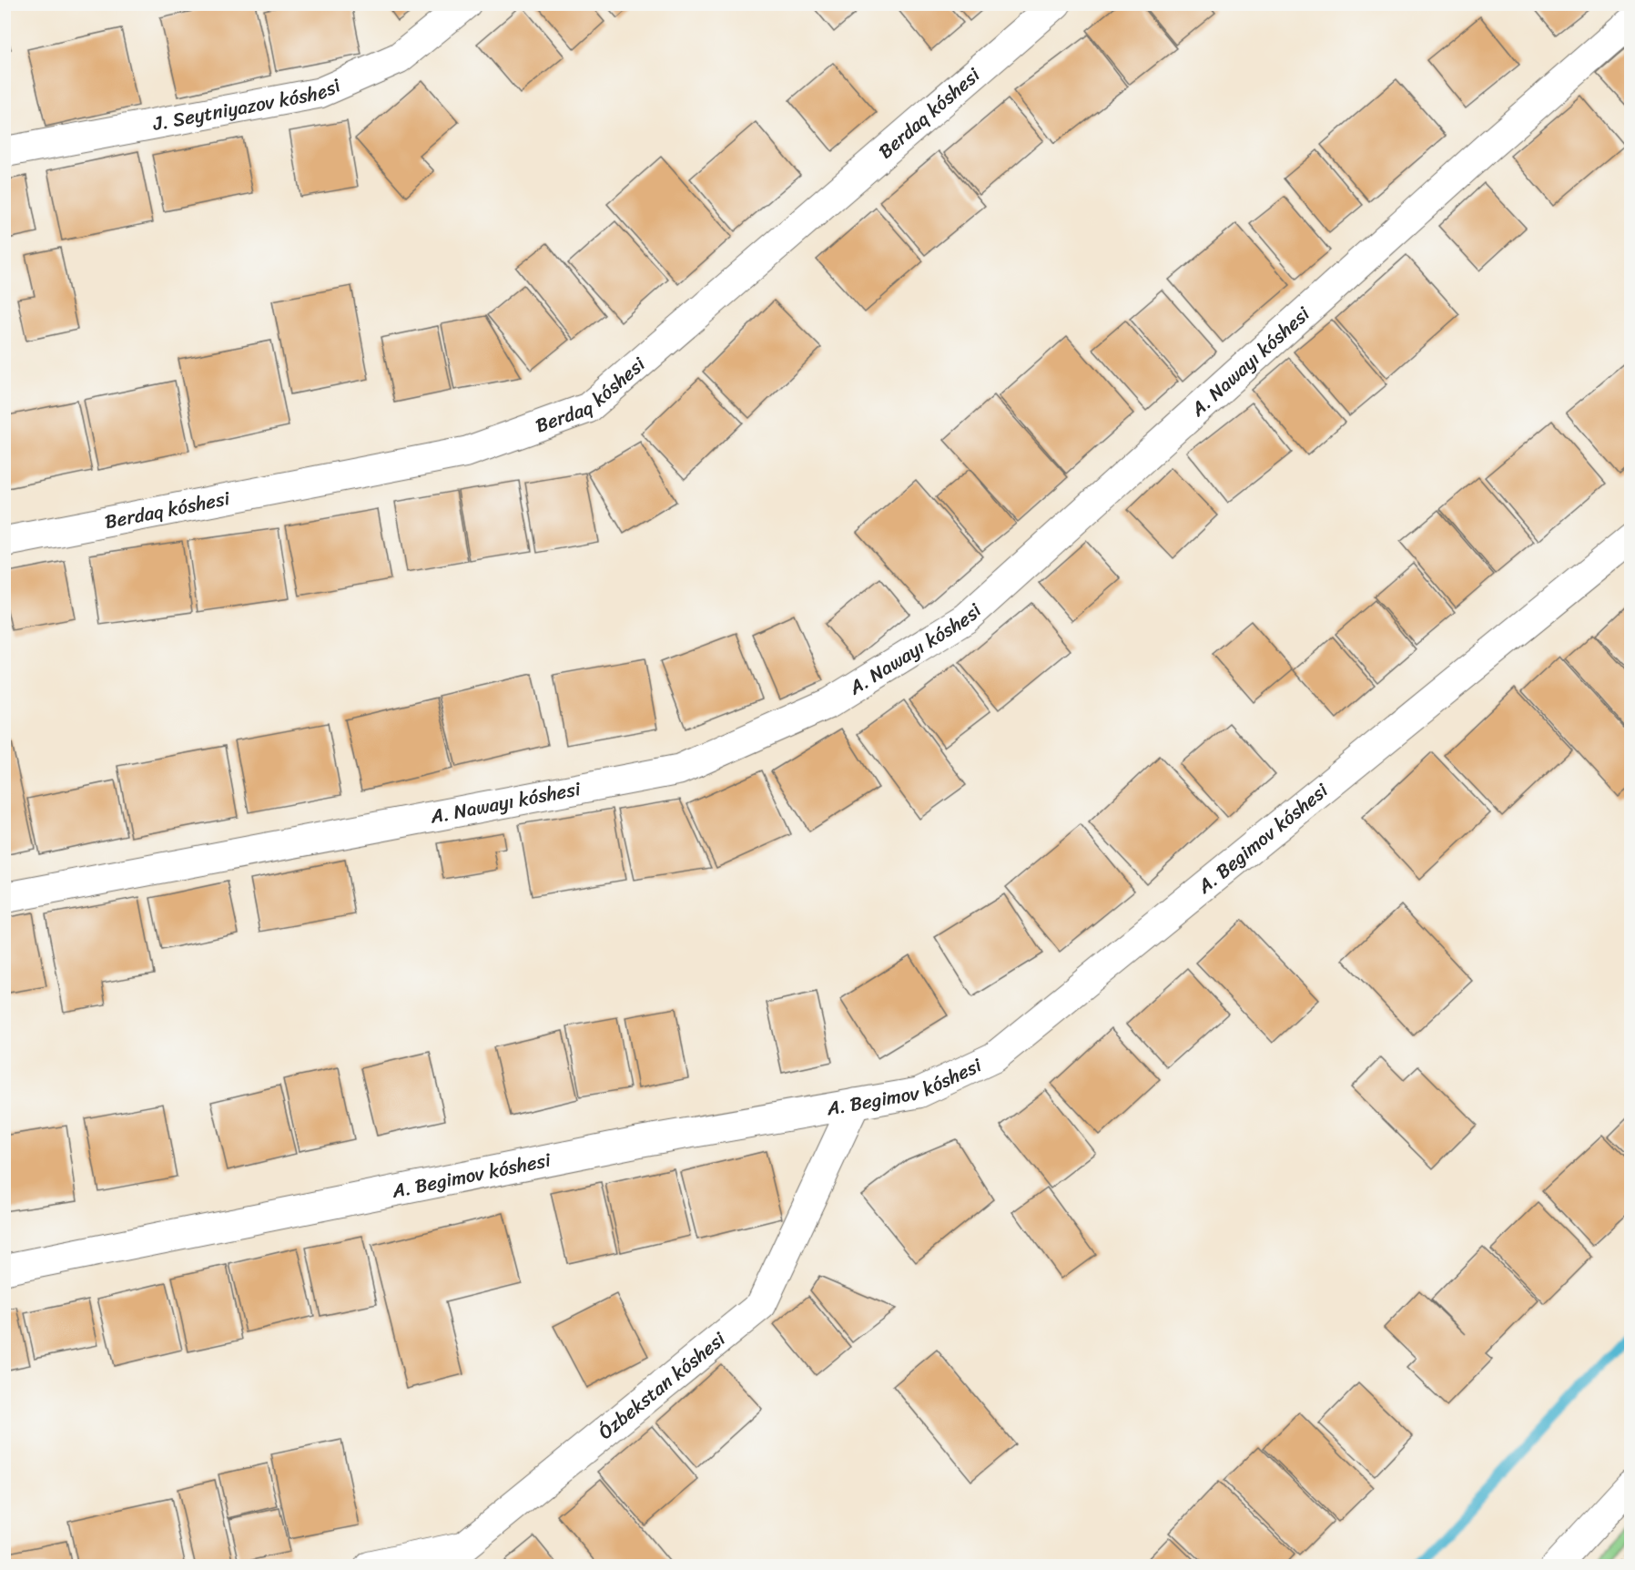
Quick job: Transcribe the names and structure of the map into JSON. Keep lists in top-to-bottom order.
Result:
{
  "streets": {
    "street": [
      "J. Seytniyazov kóshesi",
      "Berdaq kóshesi",
      "A. Nawayı kóshesi",
      "A. Begimov kóshesi",
      "Ózbekstan kóshesi"
    ]
  },
  "crossings": [
    ["A. Begimov kóshesi", "Ózbekstan kóshesi"]
  ]
}
